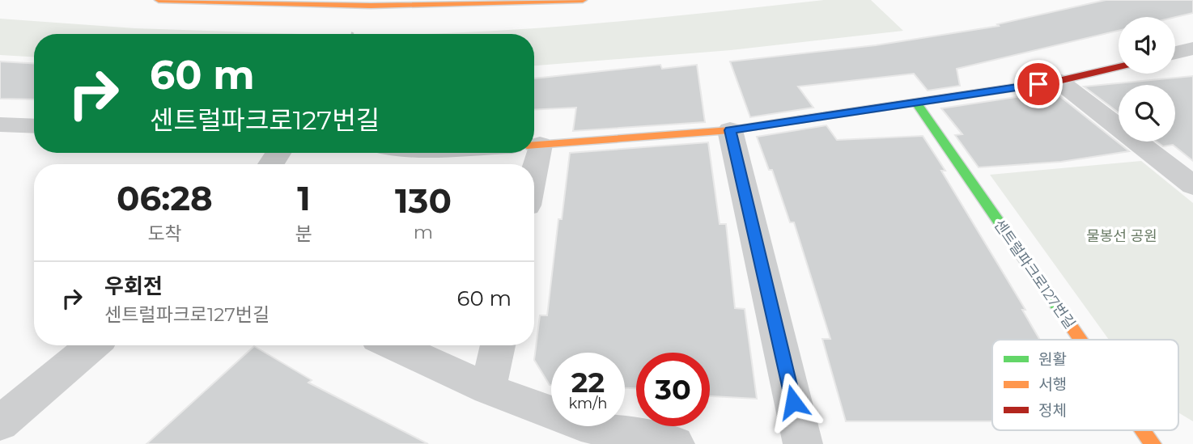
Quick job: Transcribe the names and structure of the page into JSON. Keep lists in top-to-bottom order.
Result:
{
  "streets": {
    "street": ["센트럴파크로127번길"]
  },
  "parks": ["물봉선 공원"],
  "legend": ["원활", "서행", "정체"],
  "page": {
    "turn": ["60 m", "센트럴파크로127번길"],
    "eta": [
      "06:28",
      "도착",
      "1",
      "분",
      "130",
      "m"
    ],
    "list": [
      {
        "name": "우회전",
        "note": "센트럴파크로127번길",
        "value": "60 m"
      }
    ],
    "speed": "22 km/h",
    "limit": "30"
  }
}
